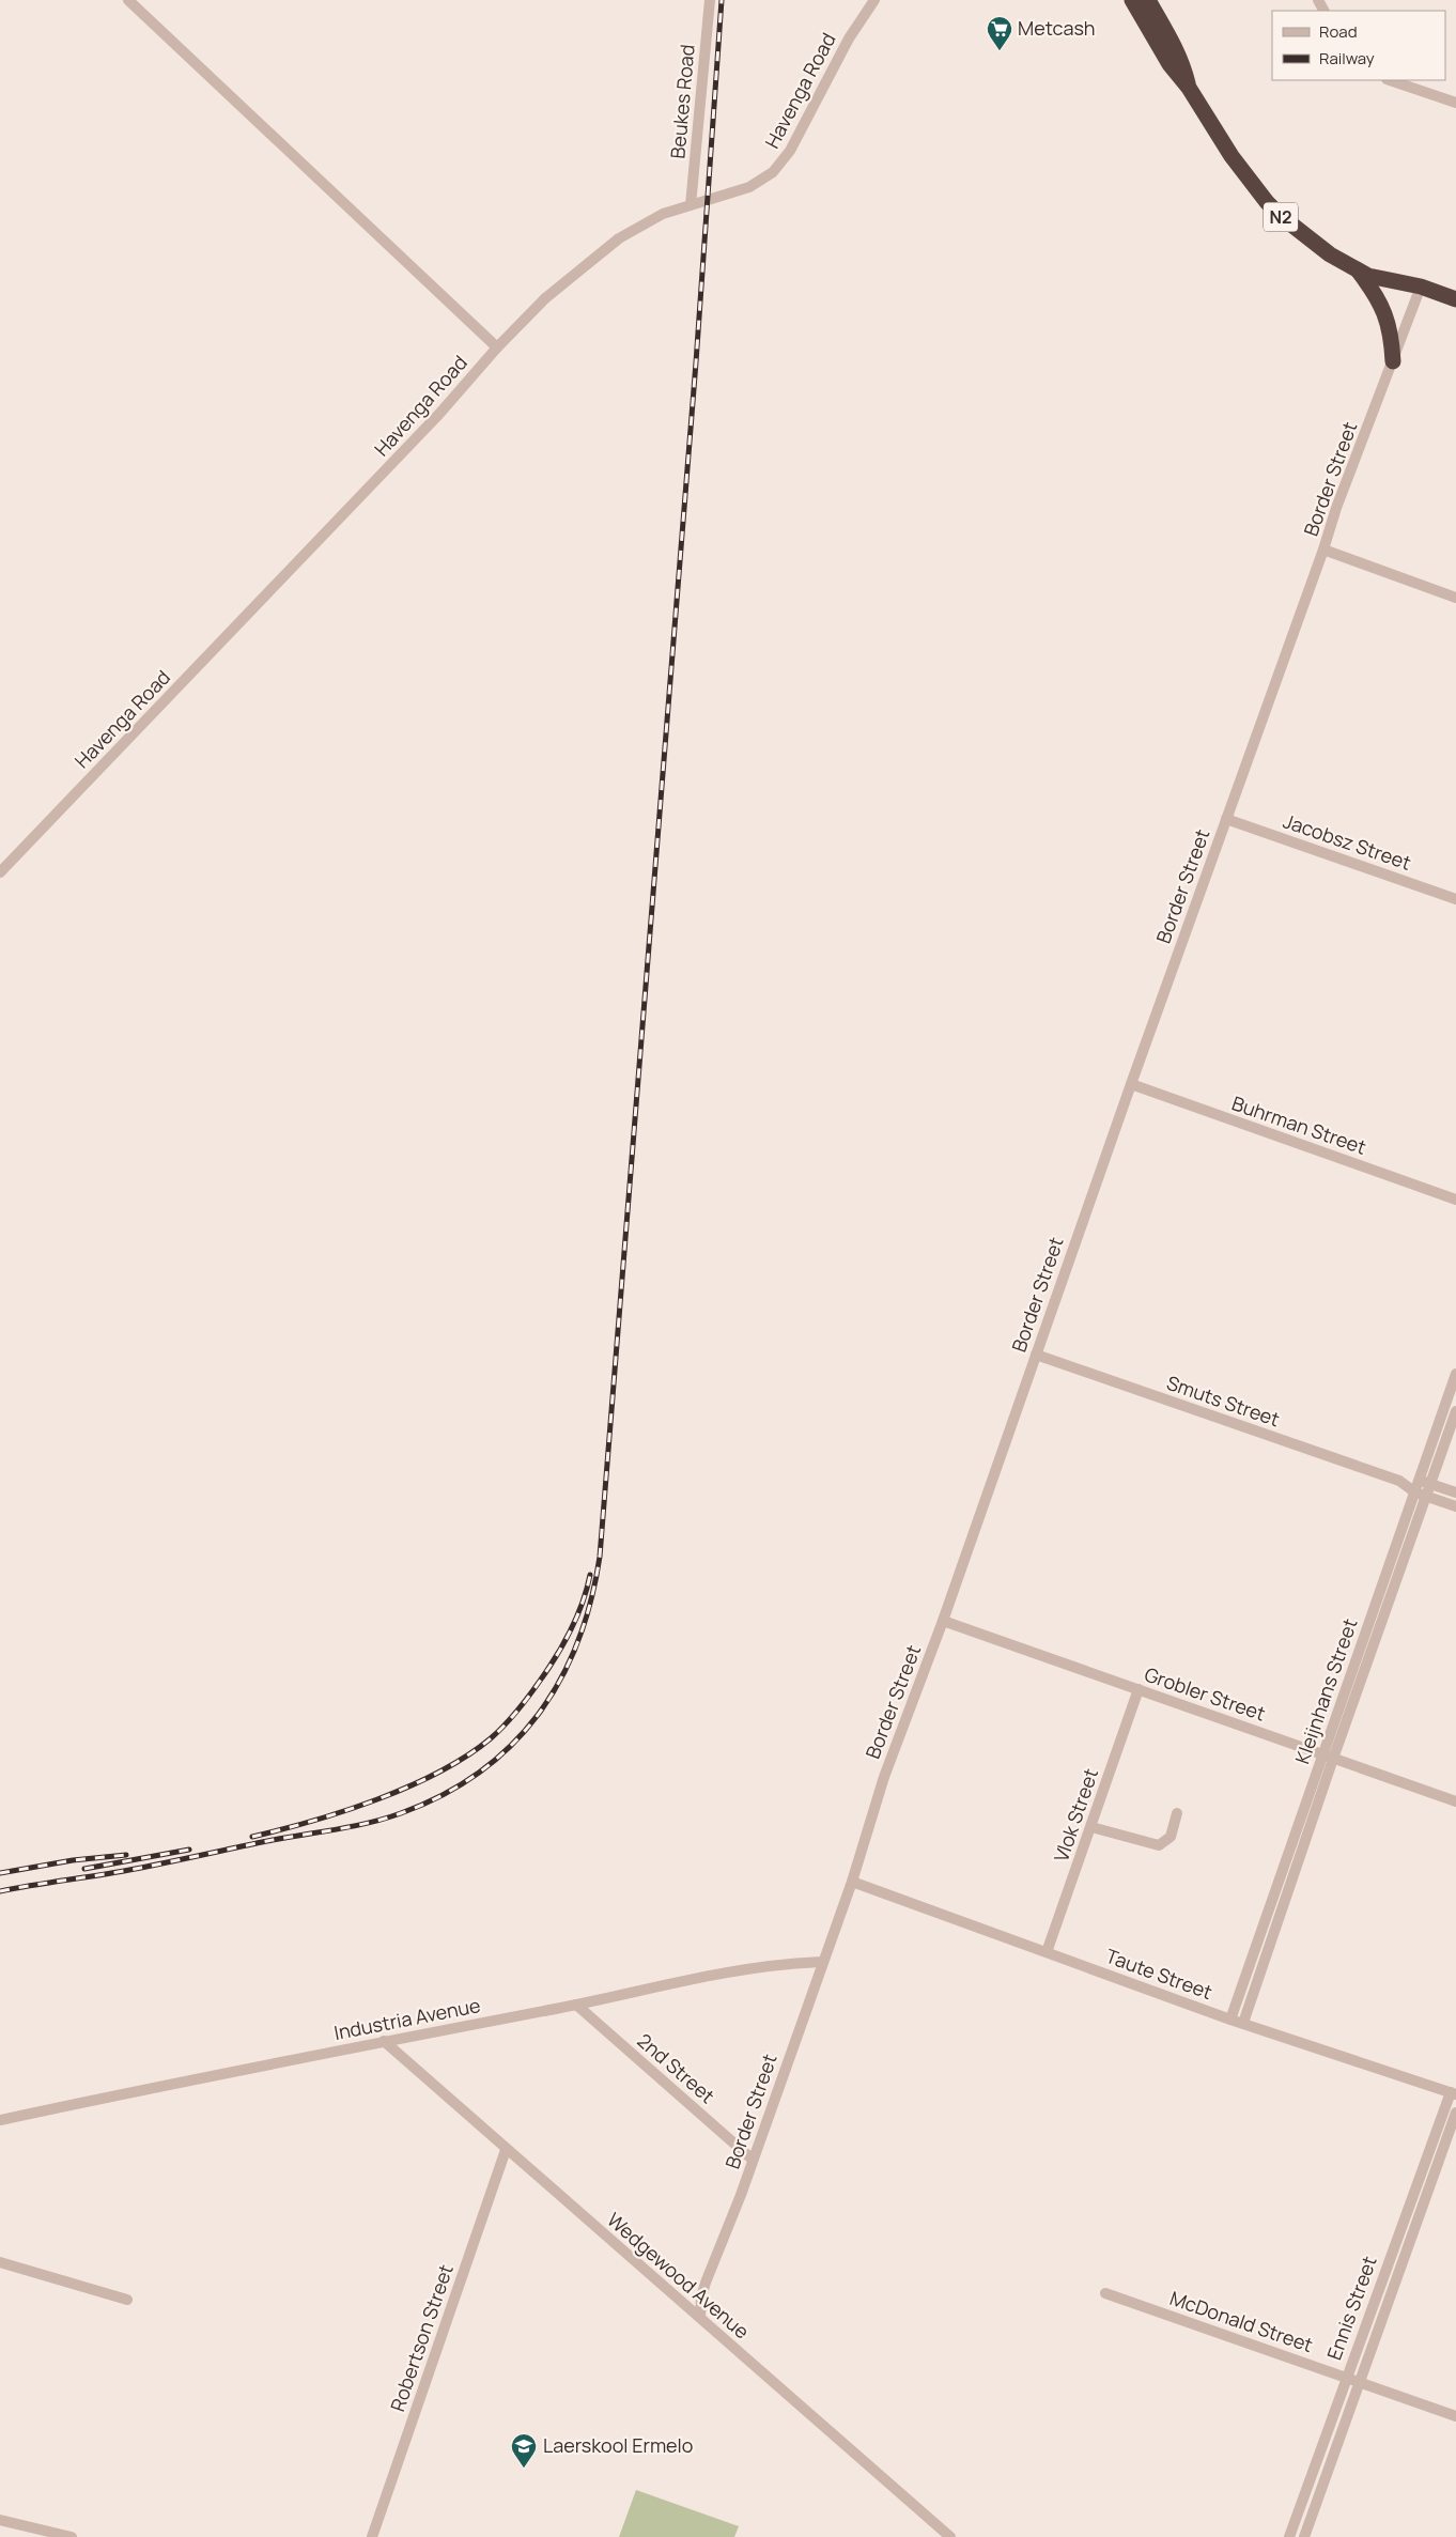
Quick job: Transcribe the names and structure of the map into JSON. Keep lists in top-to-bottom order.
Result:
{
  "streets": {
    "highway": ["N2"],
    "street": [
      "Havenga Road",
      "Beukes Road",
      "Border Street",
      "Jacobsz Street",
      "Buhrman Street",
      "Smuts Street",
      "Kleijnhans Street",
      "Grobler Street",
      "Vlok Street",
      "Taute Street",
      "Industria Avenue",
      "2nd Street",
      "Wedgewood Avenue",
      "Ennis Street",
      "McDonald Street",
      "Robertson Street"
    ]
  },
  "crossings": [
    ["Havenga Road", "Beukes Road"],
    ["N2", "Border Street"],
    ["Border Street", "Jacobsz Street"],
    ["Border Street", "Buhrman Street"],
    ["Border Street", "Smuts Street"],
    ["Border Street", "Grobler Street"],
    ["Border Street", "Taute Street"],
    ["Border Street", "Industria Avenue"],
    ["Border Street", "2nd Street"],
    ["Border Street", "Wedgewood Avenue"],
    ["Smuts Street", "Kleijnhans Street"],
    ["Kleijnhans Street", "Grobler Street"],
    ["Kleijnhans Street", "Taute Street"],
    ["Grobler Street", "Vlok Street"],
    ["Vlok Street", "Taute Street"],
    ["Taute Street", "Ennis Street"],
    ["Industria Avenue", "2nd Street"],
    ["Industria Avenue", "Wedgewood Avenue"],
    ["Wedgewood Avenue", "Robertson Street"],
    ["Ennis Street", "McDonald Street"]
  ],
  "places": {
    "supermarket": ["Metcash"],
    "school or university": ["Laerskool Ermelo"]
  },
  "legend": ["Road", "Railway"]
}
